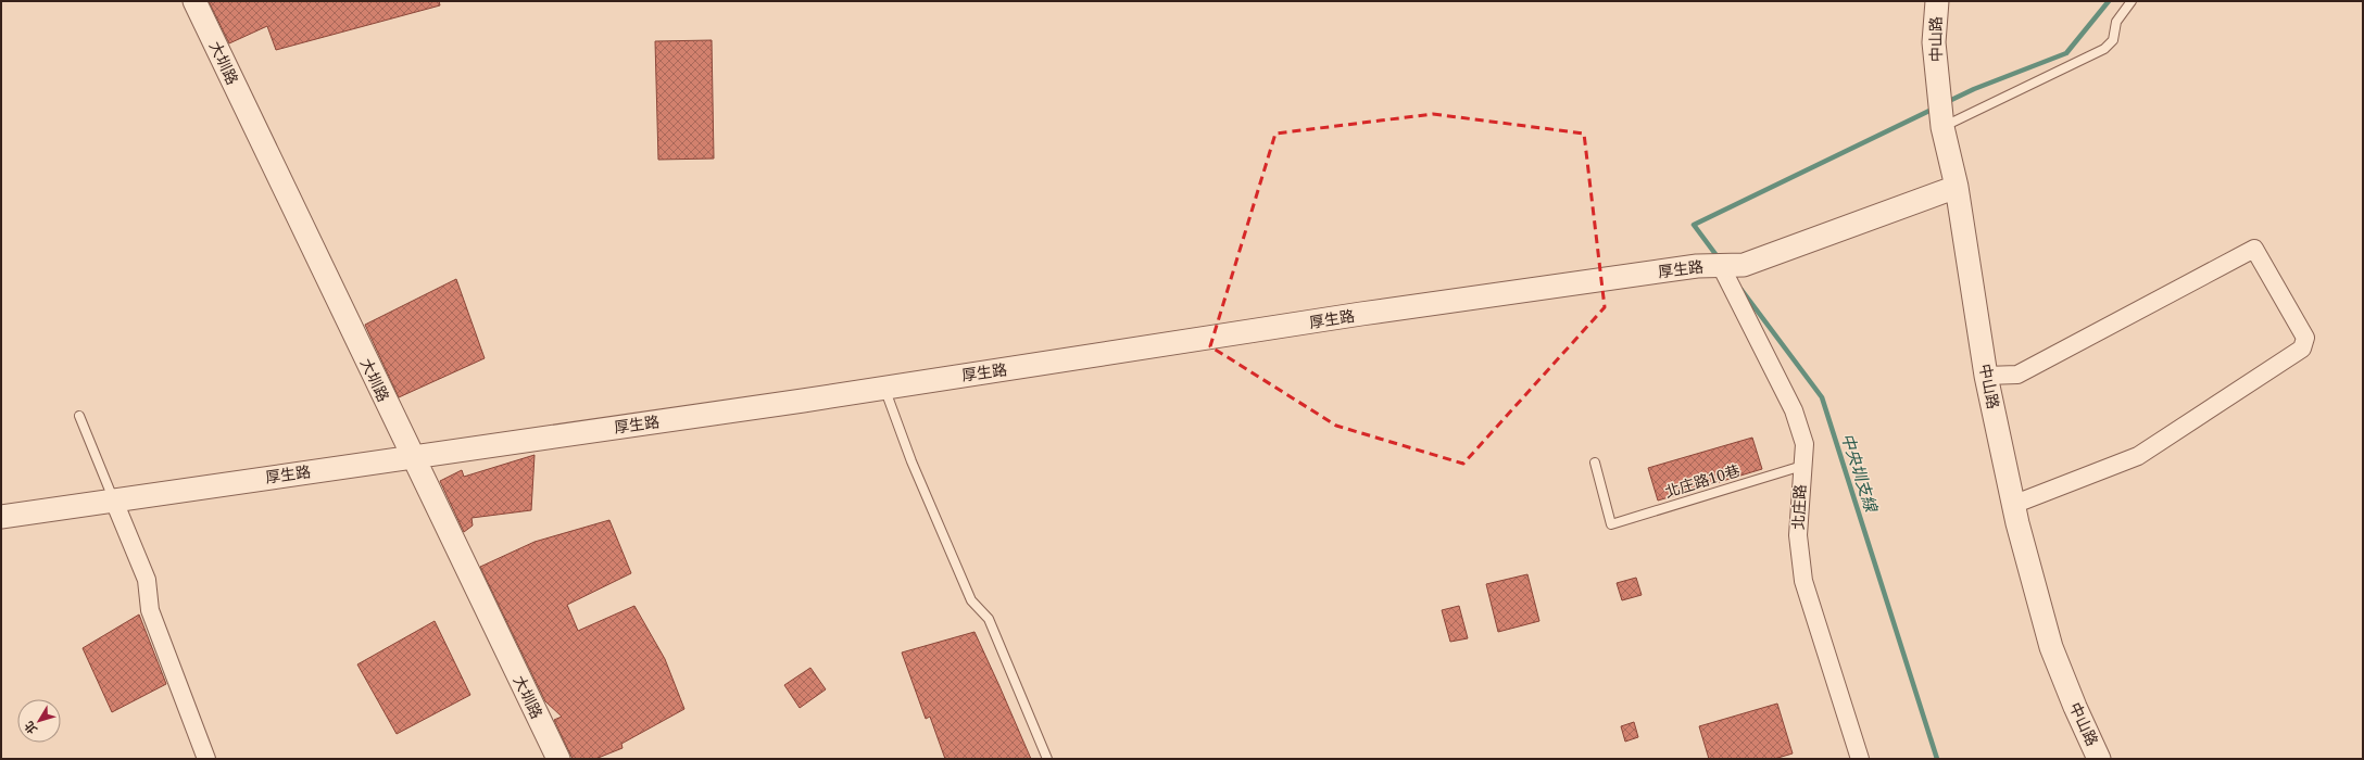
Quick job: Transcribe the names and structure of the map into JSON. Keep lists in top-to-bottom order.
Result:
{
  "streets": {
    "street": [
      "中山路",
      "大圳路",
      "厚生路",
      "北庄路"
    ],
    "lane": ["北庄路10巷"]
  },
  "crossings": [
    ["中山路", "厚生路"],
    ["大圳路", "厚生路"],
    ["厚生路", "北庄路"],
    ["北庄路10巷", "北庄路"]
  ],
  "water": ["中央圳支線"],
  "north": "bottom left"
}
